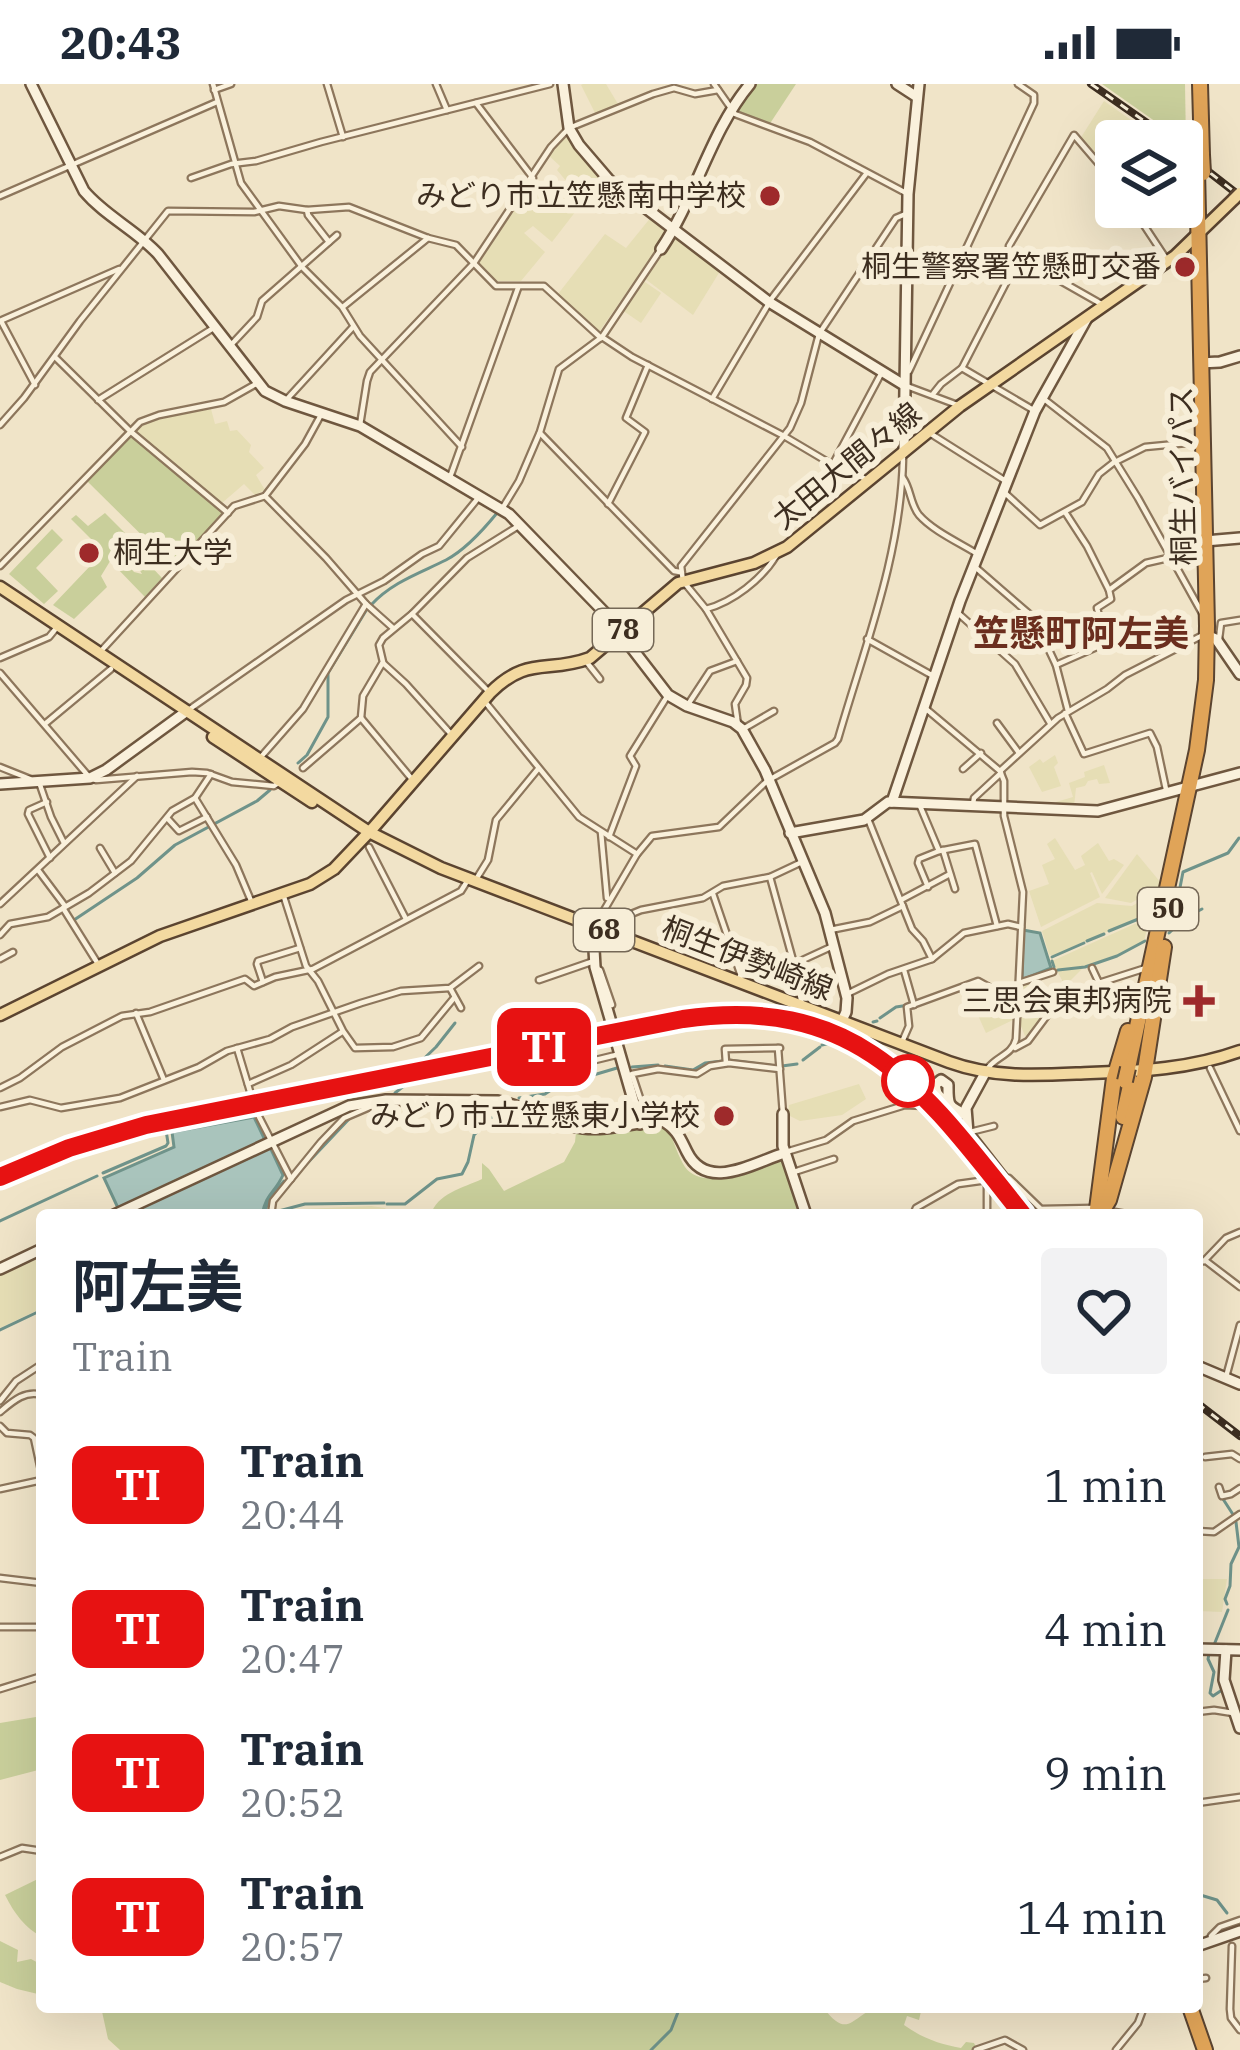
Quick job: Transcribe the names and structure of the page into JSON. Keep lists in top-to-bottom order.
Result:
{
  "streets": {
    "highway": ["桐生バイパス", "50"],
    "main road": [
      "太田大間々線",
      "78",
      "68",
      "桐生伊勢崎線"
    ]
  },
  "crossings": [
    ["太田大間々線", "桐生バイパス"],
    ["太田大間々線", "桐生伊勢崎線"],
    ["桐生バイパス", "50"],
    ["桐生バイパス", "68"],
    ["50", "68"],
    ["68", "桐生伊勢崎線"]
  ],
  "districts": ["笠懸町阿左美"],
  "places": {
    "other": [
      "みどり市立笠懸南中学校",
      "桐生警察署笠懸町交番",
      "桐生大学",
      "みどり市立笠懸東小学校"
    ],
    "health": ["三思会東邦病院"]
  },
  "page": {
    "status": "20:43",
    "on_map": "TI",
    "heading": ["阿左美", "Train"],
    "list": [
      {
        "mark": "TI",
        "name": "Train",
        "note": "20:44",
        "value": "1 min"
      },
      {
        "mark": "TI",
        "name": "Train",
        "note": "20:47",
        "value": "4 min"
      },
      {
        "mark": "TI",
        "name": "Train",
        "note": "20:52",
        "value": "9 min"
      },
      {
        "mark": "TI",
        "name": "Train",
        "note": "20:57",
        "value": "14 min"
      }
    ]
  }
}
